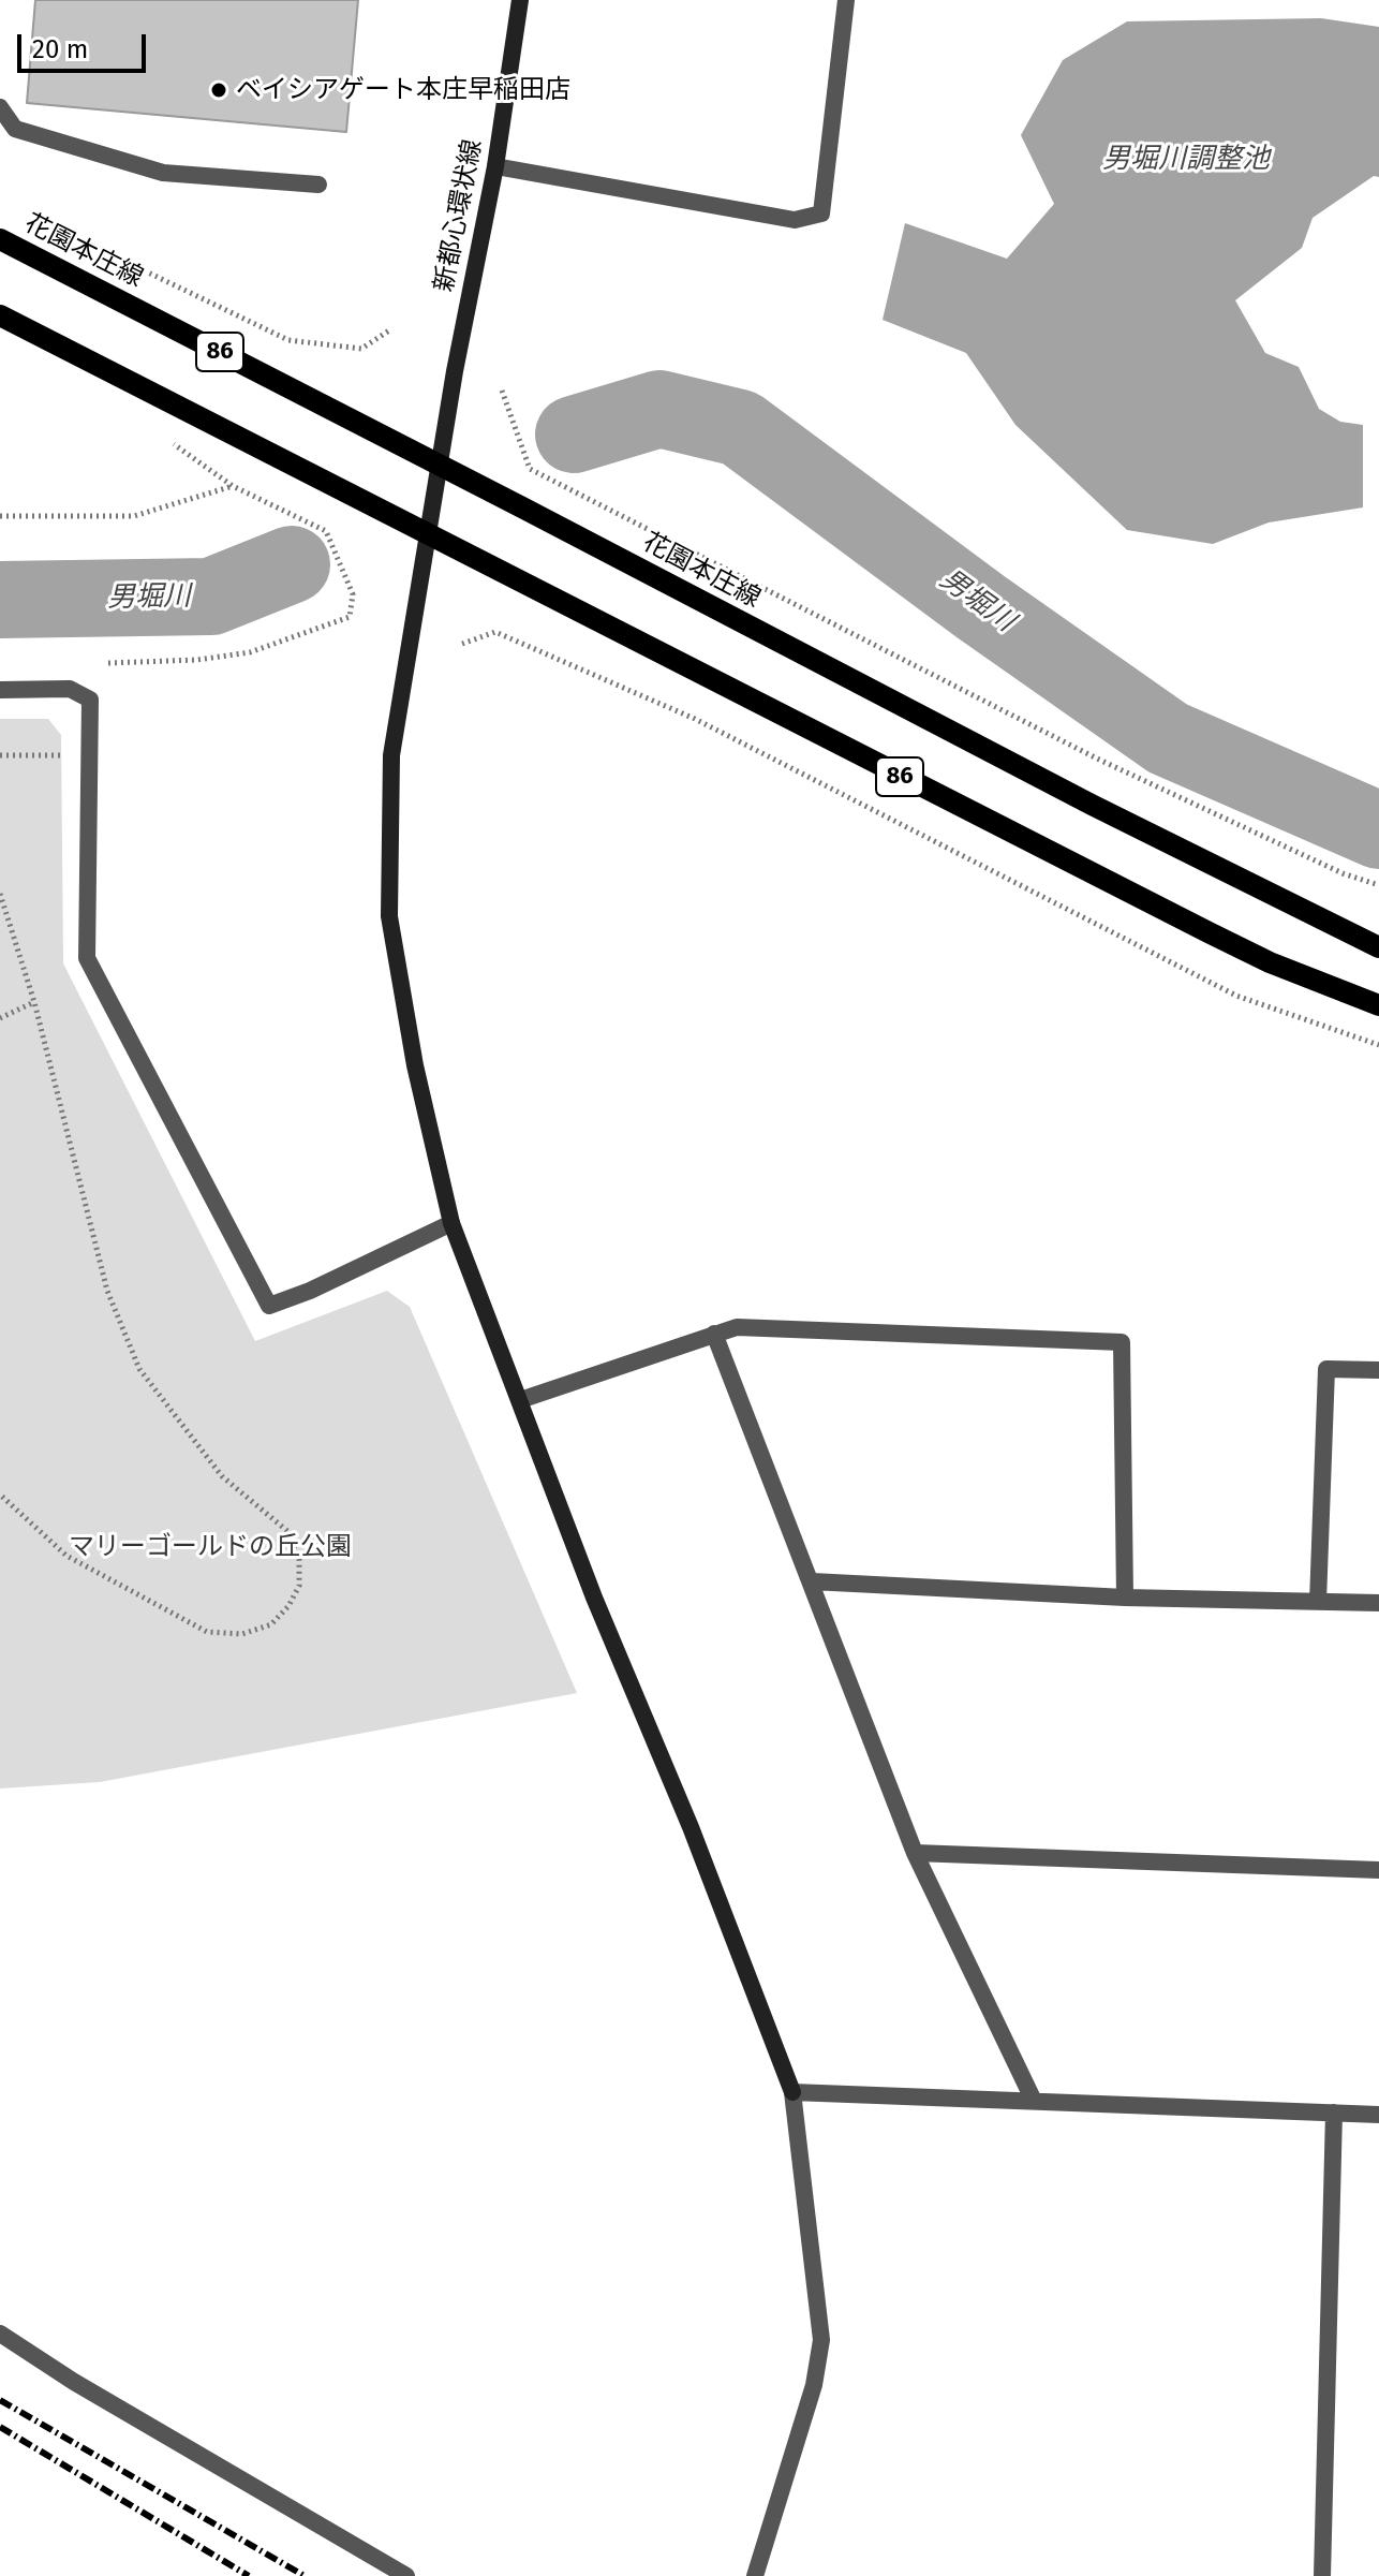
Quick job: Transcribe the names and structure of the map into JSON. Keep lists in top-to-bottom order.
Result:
{
  "streets": {
    "main road": ["花園本庄線", "86"],
    "street": ["新都心環状線"]
  },
  "crossings": [
    ["新都心環状線", "花園本庄線"],
    ["新都心環状線", "86"]
  ],
  "water": ["男堀川調整池", "男堀川"],
  "parks": ["マリーゴールドの丘公園"],
  "places": ["ベイシアゲート本庄早稲田店"],
  "scale_bar": "20 m"
}
